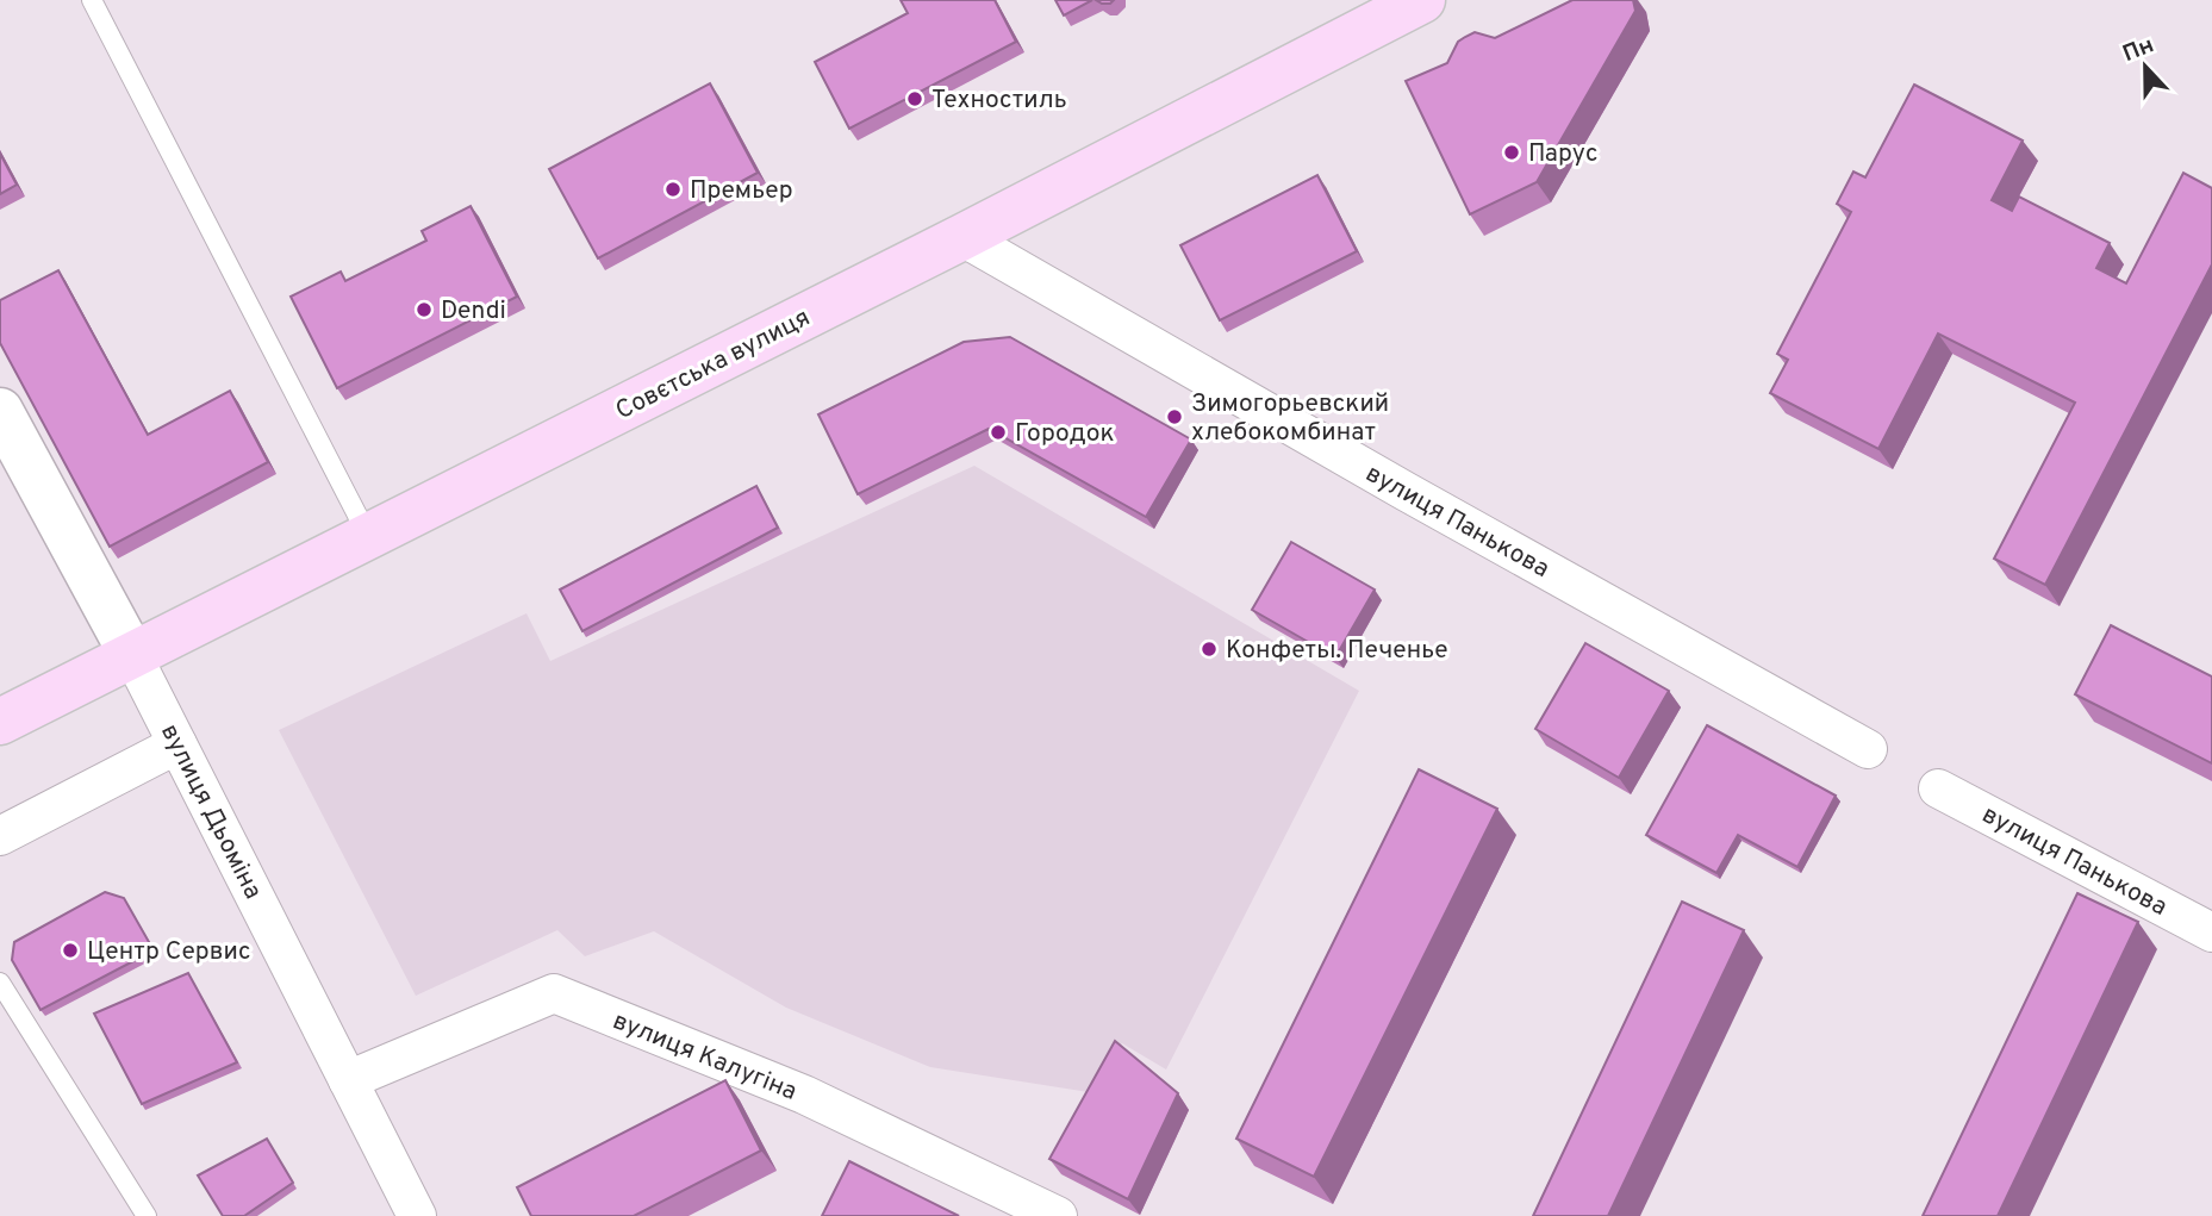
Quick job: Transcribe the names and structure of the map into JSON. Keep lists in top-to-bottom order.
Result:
{
  "streets": {
    "main road": ["Совєтська вулиця"],
    "street": ["вулиця Панькова", "вулиця Дьоміна", "вулиця Калугіна"]
  },
  "crossings": [
    ["Совєтська вулиця", "вулиця Панькова"],
    ["Совєтська вулиця", "вулиця Дьоміна"],
    ["вулиця Дьоміна", "вулиця Калугіна"]
  ],
  "places": [
    "Техностиль",
    "Парус",
    "Премьер",
    "Dendi",
    "Зимогорьевский хлебокомбинат",
    "Городок",
    "Конфеты. Печенье",
    "Центр Сервис"
  ],
  "north": "top"
}
